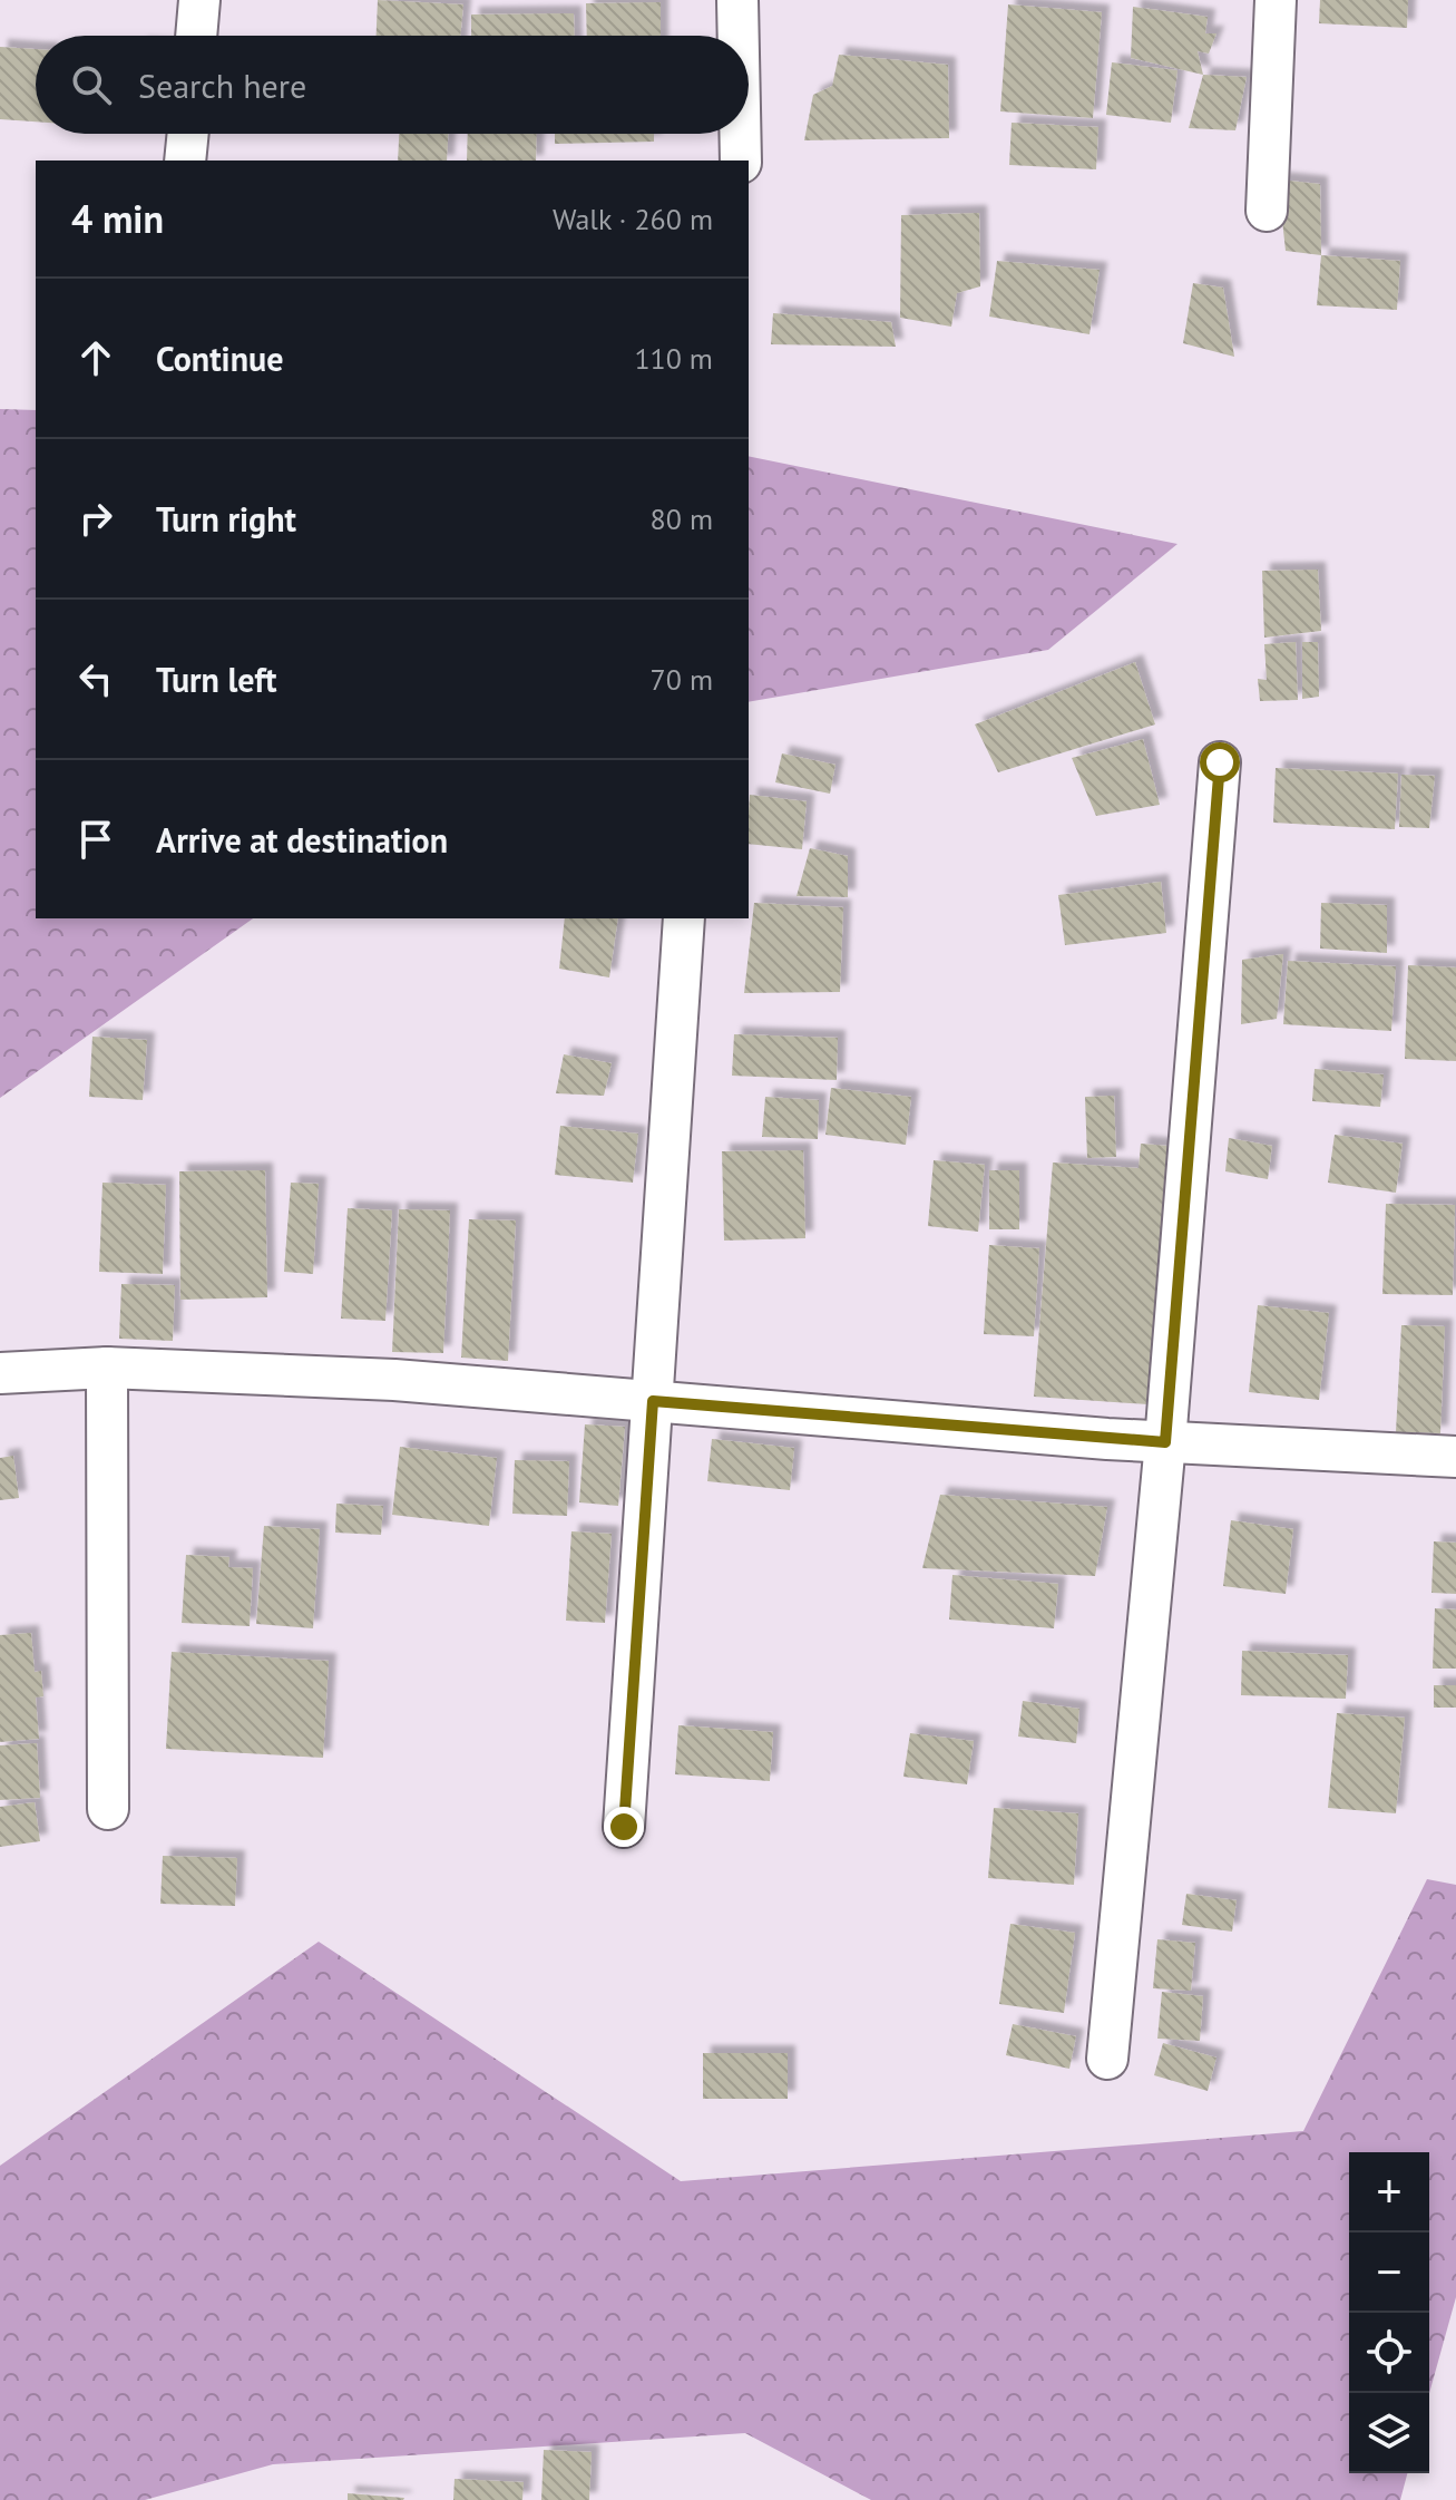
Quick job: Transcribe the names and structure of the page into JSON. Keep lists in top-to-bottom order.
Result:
{
  "page": {
    "search": "Search here",
    "heading": ["4 min", "Walk · 260 m"],
    "list": [
      ["Continue", "110 m"],
      ["Turn right", "80 m"],
      ["Turn left", "70 m"],
      "Arrive at destination"
    ],
    "map_buttons": ["+", "−"]
  }
}
